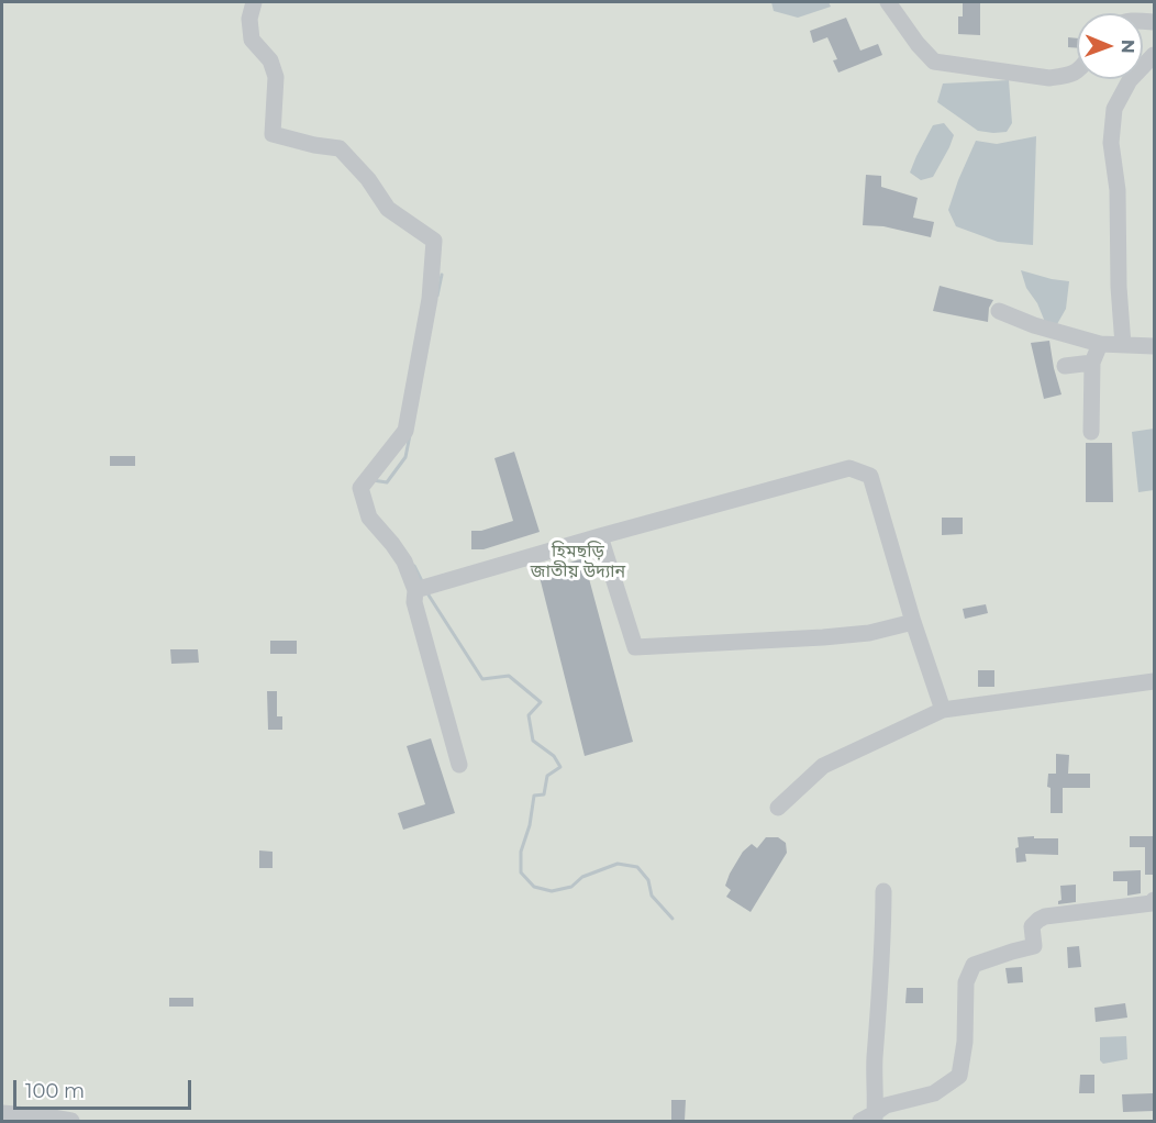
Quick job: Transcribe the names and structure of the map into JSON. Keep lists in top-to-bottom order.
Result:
{
  "parks": ["হিমছড়ি জাতীয় উদ্যান"],
  "scale_bar": "100 m",
  "north": "right"
}
